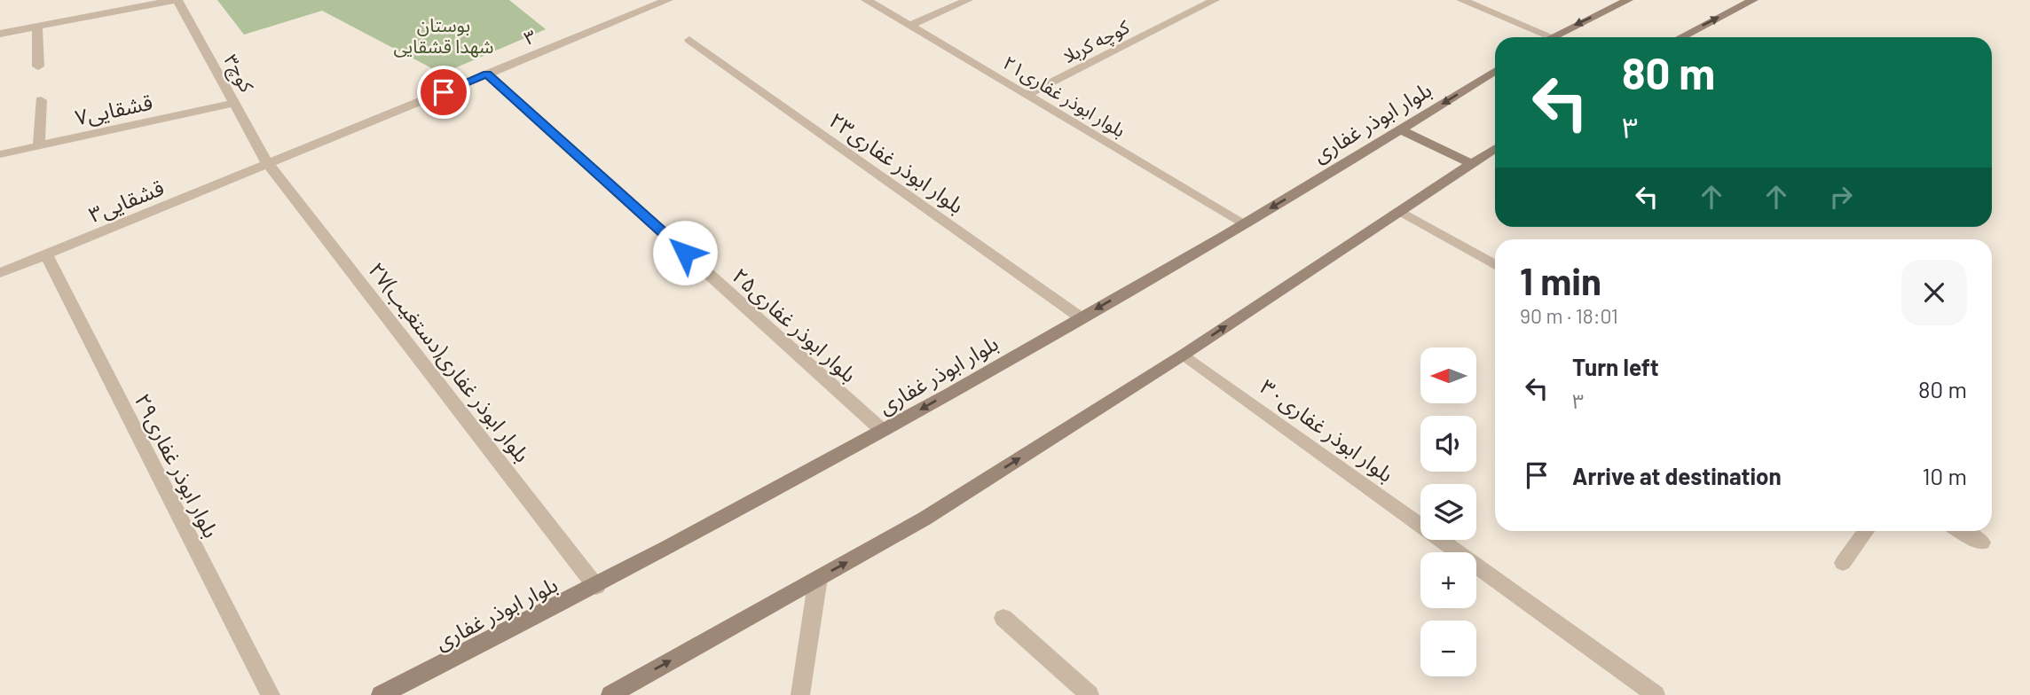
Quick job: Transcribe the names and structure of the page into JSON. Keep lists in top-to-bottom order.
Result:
{
  "streets": {
    "main road": ["بلوار ابوذر غفاری"],
    "street": [
      "۳",
      "کوچه کربلا",
      "۳کوچ",
      "۲۱بلوار ابوذر غفاری",
      "۷قشقایی",
      "بلوار ابوذر غفاری۲۳",
      "۳قشقایی",
      "بلوار ابوذر غفاری۲۵",
      "۲۷بلوار ابوذر غفاری(دستغیب)",
      "بلوار ابوذر غفاری۳۰",
      "بلوار ابوذر غفاری۲۹"
    ]
  },
  "crossings": [
    ["۳", "۳کوچ"],
    ["۳", "۳قشقایی"],
    ["۳", "بلوار ابوذر غفاری۲۵"],
    ["۳", "۲۷بلوار ابوذر غفاری(دستغیب)"],
    ["کوچه کربلا", "۲۱بلوار ابوذر غفاری"],
    ["۳کوچ", "۷قشقایی"],
    ["۳کوچ", "۳قشقایی"],
    ["۳کوچ", "۲۷بلوار ابوذر غفاری(دستغیب)"],
    ["۲۱بلوار ابوذر غفاری", "بلوار ابوذر غفاری"],
    ["بلوار ابوذر غفاری", "بلوار ابوذر غفاری۲۳"],
    ["بلوار ابوذر غفاری", "بلوار ابوذر غفاری۲۵"],
    ["بلوار ابوذر غفاری", "۲۷بلوار ابوذر غفاری(دستغیب)"],
    ["۳قشقایی", "۲۷بلوار ابوذر غفاری(دستغیب)"],
    ["۳قشقایی", "بلوار ابوذر غفاری۲۹"]
  ],
  "parks": ["بوستان شهدا قشقایی"],
  "north": "left",
  "page": {
    "turn": ["80 m", "۳"],
    "heading": ["1 min", "90 m · 18:01"],
    "list": [
      {
        "name": "Turn left",
        "note": "۳",
        "value": "80 m"
      },
      {
        "name": "Arrive at destination",
        "value": "10 m"
      }
    ],
    "map_buttons": ["+", "−"]
  }
}
